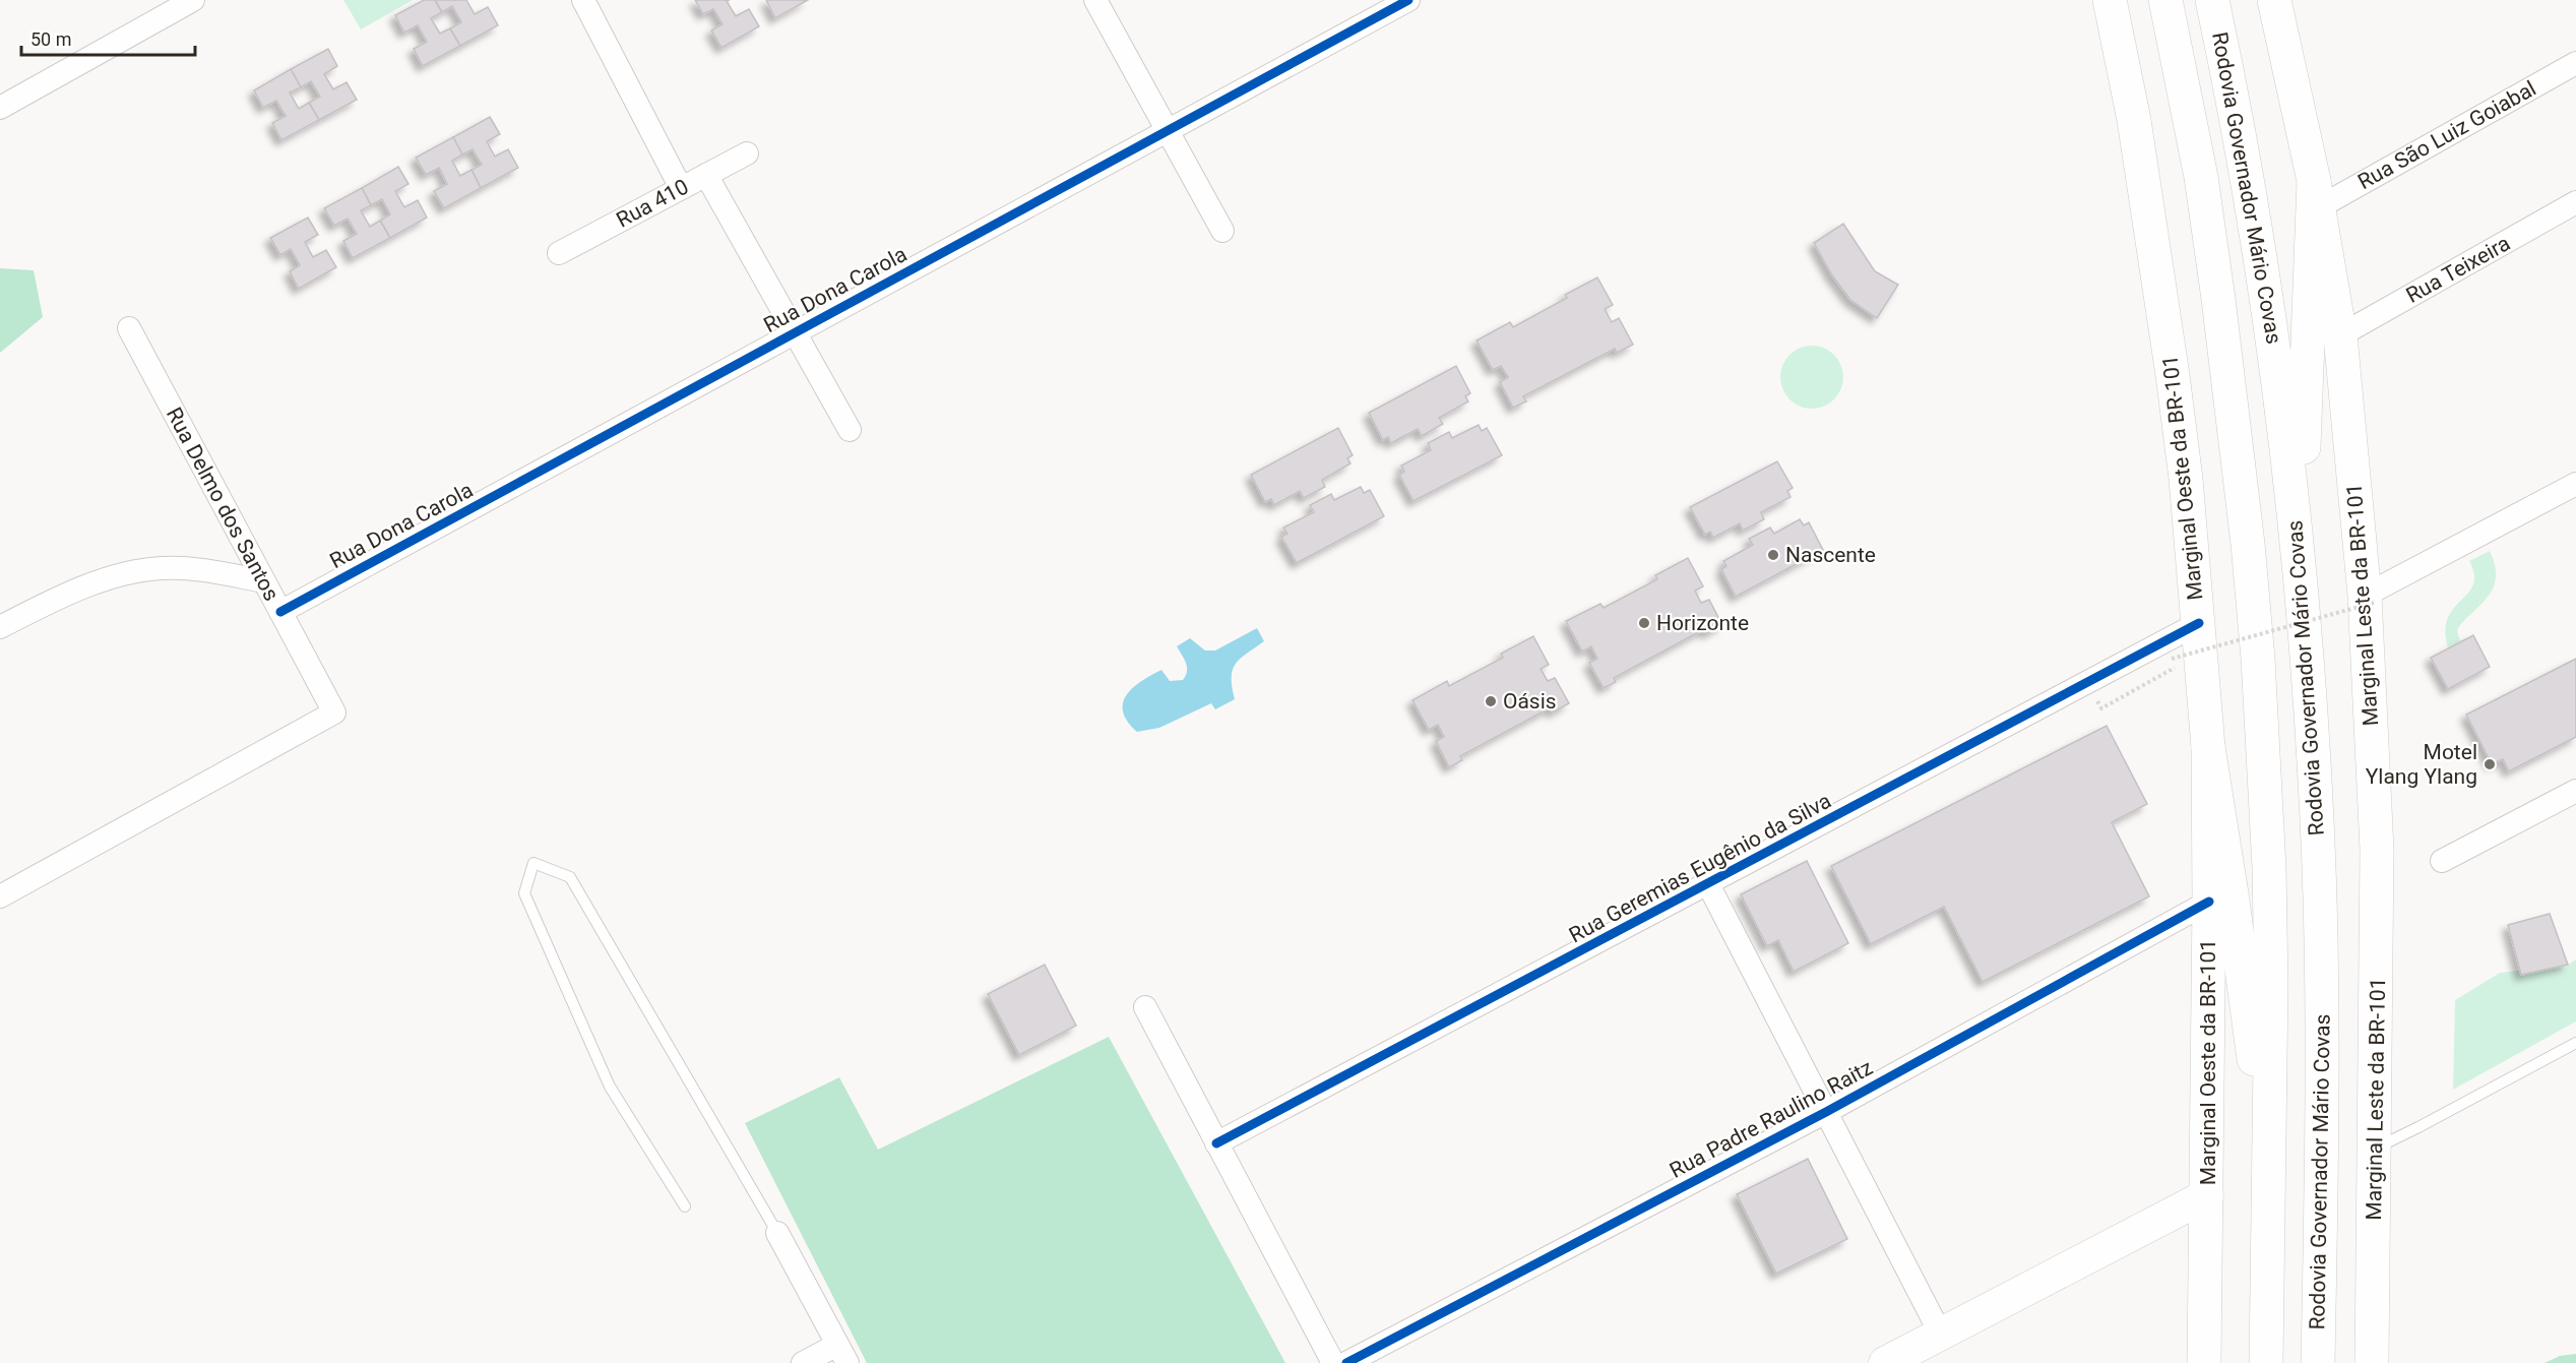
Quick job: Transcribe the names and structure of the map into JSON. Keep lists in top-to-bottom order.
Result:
{
  "streets": {
    "main road": ["Rodovia Governador Mário Covas", "Marginal Oeste da BR-101", "Marginal Leste da BR-101"],
    "street": [
      "Rua São Luiz Goiabal",
      "Rua 410",
      "Rua Teixeira",
      "Rua Dona Carola",
      "Rua Delmo dos Santos",
      "Rua Geremias Eugênio da Silva",
      "Rua Padre Raulino Raitz"
    ]
  },
  "crossings": [
    ["Rua São Luiz Goiabal", "Marginal Leste da BR-101"],
    ["Rua Teixeira", "Marginal Leste da BR-101"],
    ["Rua Dona Carola", "Rua Delmo dos Santos"],
    ["Marginal Oeste da BR-101", "Rua Geremias Eugênio da Silva"],
    ["Marginal Oeste da BR-101", "Rua Padre Raulino Raitz"]
  ],
  "places": [
    "Nascente",
    "Horizonte",
    "Oásis",
    "Motel Ylang Ylang"
  ],
  "scale_bar": "50 m"
}
